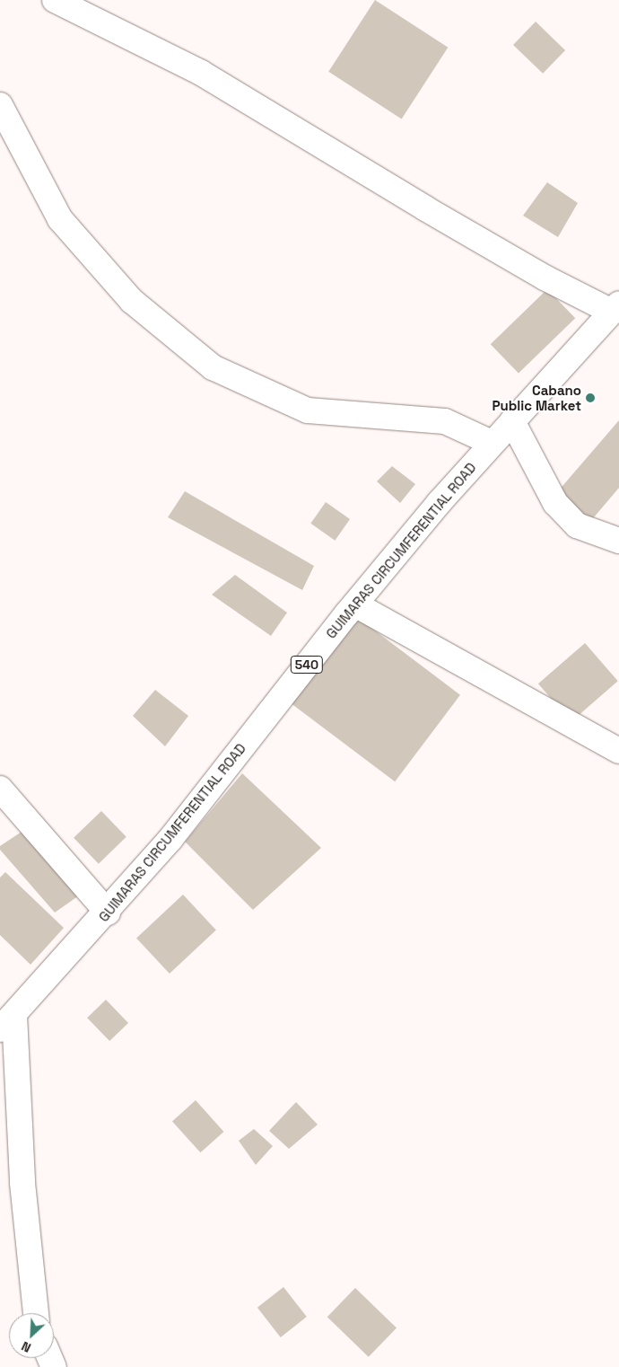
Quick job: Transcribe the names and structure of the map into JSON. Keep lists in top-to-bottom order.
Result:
{
  "streets": {
    "street": ["GUIMARAS CIRCUMFERENTIAL ROAD", "540"]
  },
  "places": ["Cabano Public Market"],
  "north": "bottom left"
}
